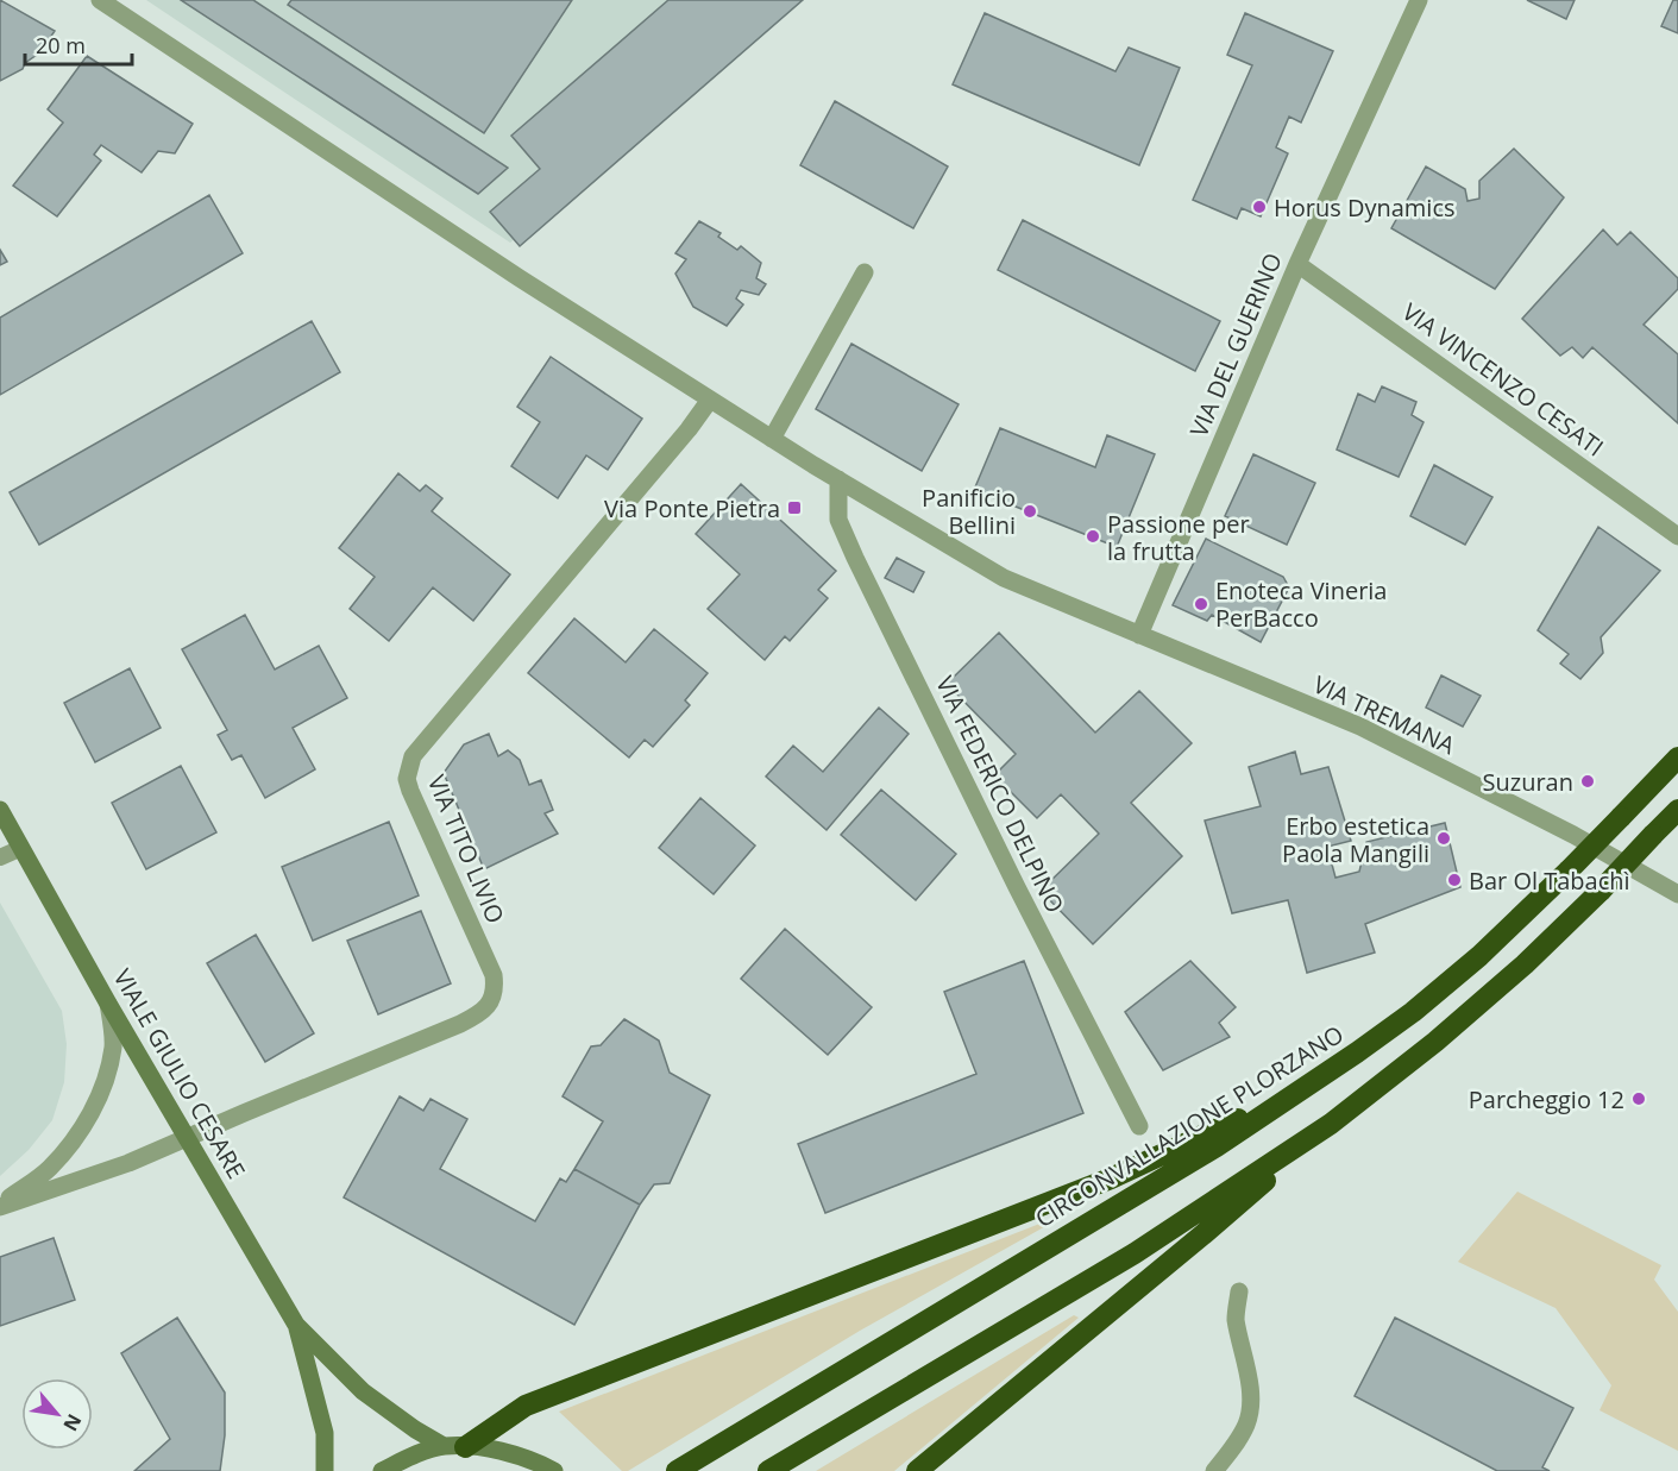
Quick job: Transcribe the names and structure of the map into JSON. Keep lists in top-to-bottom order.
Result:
{
  "streets": {
    "highway": ["CIRCONVALLAZIONE PLORZANO"],
    "street": [
      "VIA DEL GUERINO",
      "VIA VINCENZO CESATI",
      "VIA TREMANA",
      "VIA FEDERICO DELPINO",
      "VIA TITO LIVIO",
      "VIALE GIULIO CESARE"
    ]
  },
  "crossings": [
    ["VIA DEL GUERINO", "VIA VINCENZO CESATI"],
    ["VIA DEL GUERINO", "VIA TREMANA"],
    ["VIA TITO LIVIO", "VIALE GIULIO CESARE"]
  ],
  "places": {
    "other": [
      "Horus Dynamics",
      "Panificio Bellini",
      "Passione per la frutta",
      "Enoteca Vineria PerBacco",
      "Suzuran",
      "Erbo estetica Paola Mangili",
      "Bar Ol Tabachì",
      "Parcheggio 12"
    ],
    "transit": ["Via Ponte Pietra"]
  },
  "scale_bar": "20 m",
  "north": "bottom right"
}
